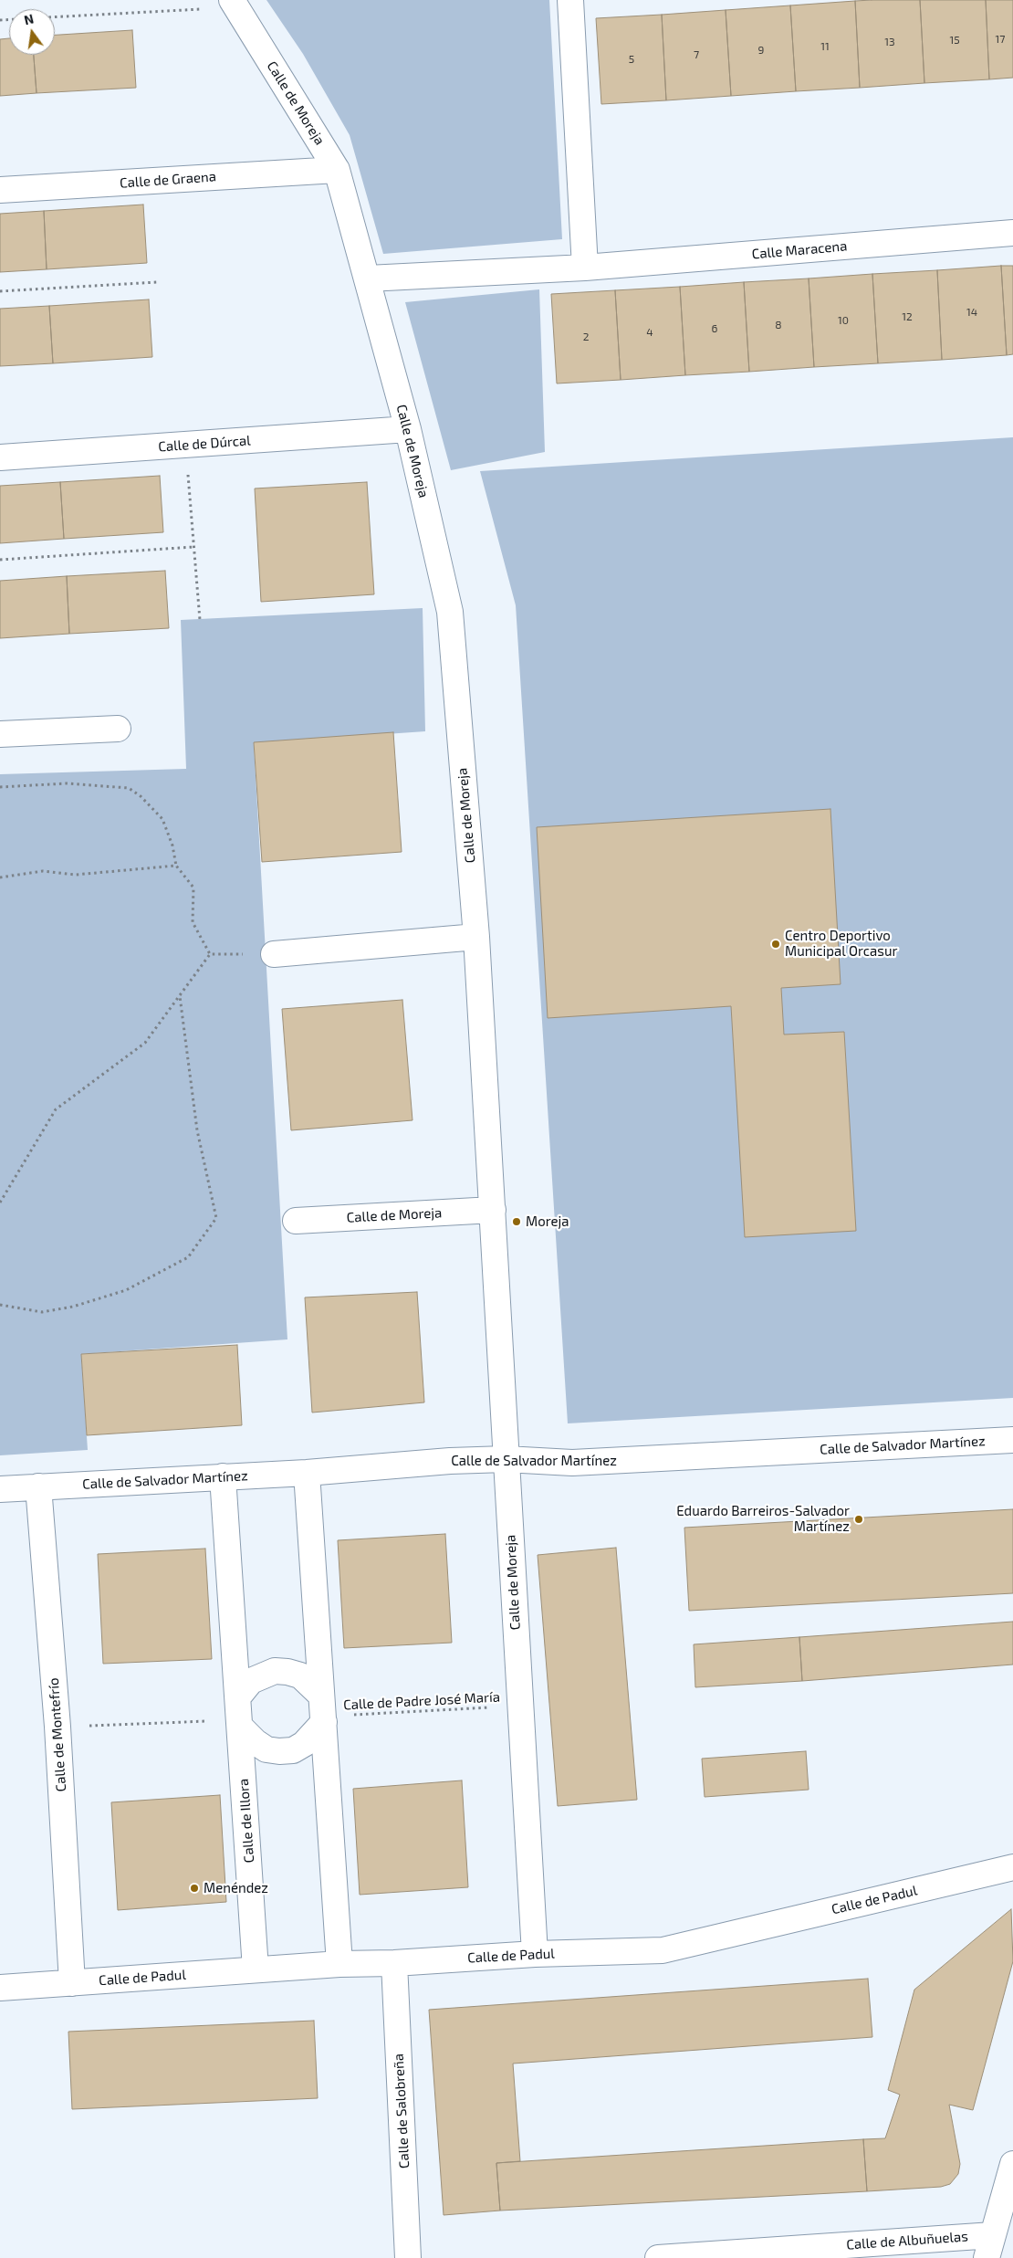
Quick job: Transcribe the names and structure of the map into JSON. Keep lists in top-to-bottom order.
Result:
{
  "streets": {
    "street": [
      "Calle de Moreja",
      "Calle de Graena",
      "Calle Maracena",
      "Calle de Dúrcal",
      "Calle de Salvador Martínez",
      "Calle de Montefrío",
      "Calle de Illora",
      "Calle de Padul",
      "Calle de Salobreña",
      "Calle de Albuñuelas"
    ],
    "path": ["Calle de Padre José María"]
  },
  "crossings": [
    ["Calle de Moreja", "Calle de Graena"],
    ["Calle de Moreja", "Calle Maracena"],
    ["Calle de Moreja", "Calle de Dúrcal"],
    ["Calle de Moreja", "Calle de Salvador Martínez"],
    ["Calle de Moreja", "Calle de Padre José María"],
    ["Calle de Moreja", "Calle de Padul"],
    ["Calle de Salvador Martínez", "Calle de Montefrío"],
    ["Calle de Salvador Martínez", "Calle de Illora"],
    ["Calle de Padre José María", "Calle de Illora"],
    ["Calle de Montefrío", "Calle de Padul"],
    ["Calle de Illora", "Calle de Padul"],
    ["Calle de Padul", "Calle de Salobreña"]
  ],
  "places": [
    "Centro Deportivo Municipal Orcasur",
    "Moreja",
    "Eduardo Barreiros-Salvador Martínez",
    "Menéndez"
  ],
  "house_numbers": [
    "17",
    "15",
    "13",
    "11",
    "9",
    "7",
    "5",
    "14",
    "12",
    "10",
    "8",
    "6",
    "4",
    "2"
  ],
  "north": "top"
}
